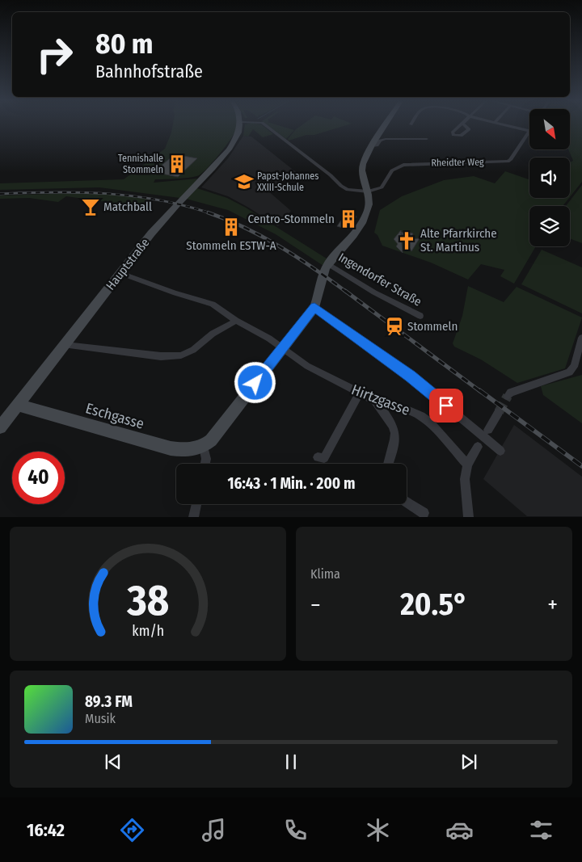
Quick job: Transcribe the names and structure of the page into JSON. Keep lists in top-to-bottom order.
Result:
{
  "streets": {
    "street": [
      "Rheidter Weg",
      "Hauptstraße",
      "Ingendorfer Straße",
      "Hirtzgasse",
      "Eschgasse"
    ]
  },
  "crossings": [
    ["Rheidter Weg", "Ingendorfer Straße"],
    ["Hauptstraße", "Hirtzgasse"],
    ["Hauptstraße", "Eschgasse"]
  ],
  "places": {
    "building": ["Tennishalle Stommeln", "Centro-Stommeln", "Stommeln ESTW-A"],
    "school or university": ["Papst-Johannes XXIII-Schule"],
    "bar": ["Matchball"],
    "church": ["Alte Pfarrkirche St. Martinus"],
    "station": ["Stommeln"]
  },
  "north": "bottom right",
  "page": {
    "turn": ["80 m", "Bahnhofstraße"],
    "limit": "40",
    "trip": "16:43 · 1 Min. · 200 m",
    "tile": "Klima",
    "heat": ["−", "20.5°", "+"],
    "song": ["89.3 FM", "Musik"],
    "tabs": "16:42",
    "gauge": ["38", "km/h"]
  }
}
